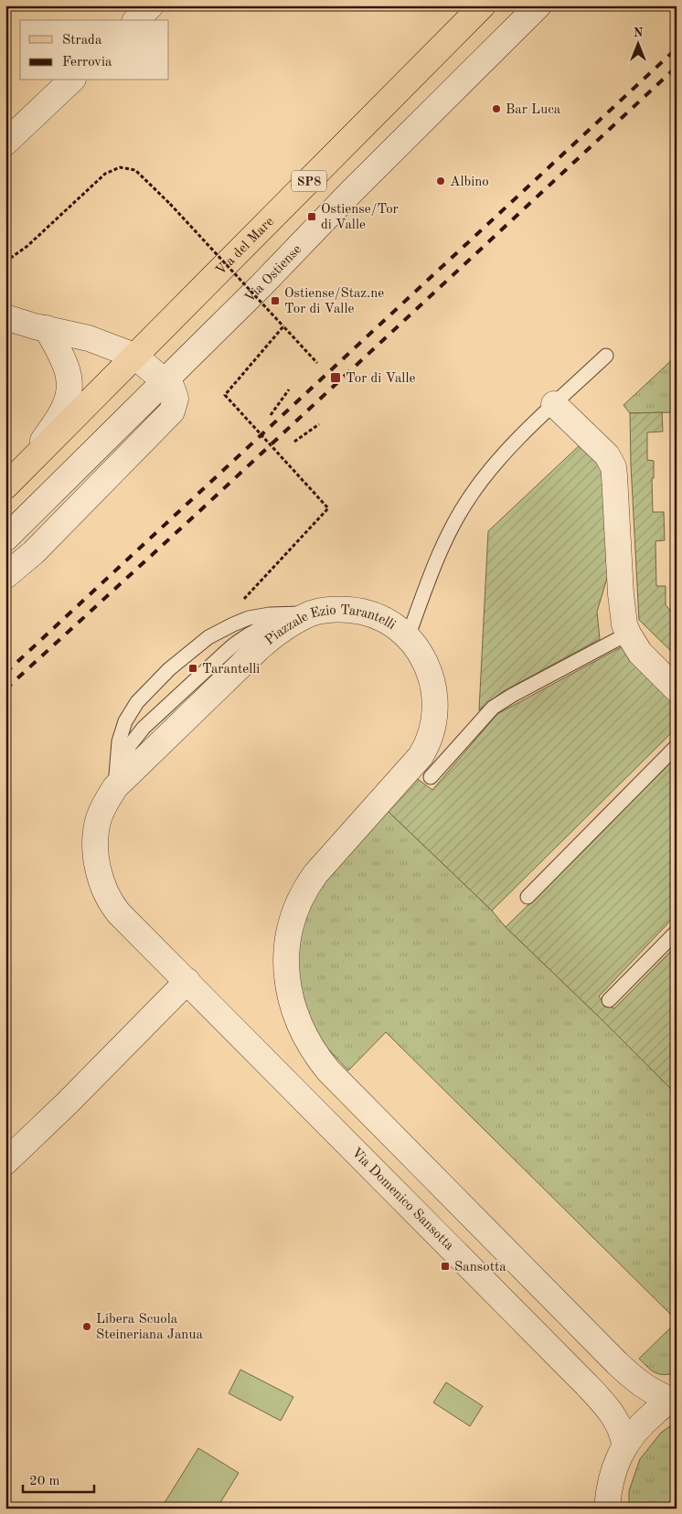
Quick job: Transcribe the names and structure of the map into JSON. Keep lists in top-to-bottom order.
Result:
{
  "streets": {
    "main road": ["SP8", "Via del Mare"],
    "street": ["Via Ostiense", "Piazzale Ezio Tarantelli", "Via Domenico Sansotta"]
  },
  "crossings": [
    ["Piazzale Ezio Tarantelli", "Via Domenico Sansotta"]
  ],
  "places": {
    "other": ["Bar Luca", "Albino", "Libera Scuola Steineriana Janua"],
    "transit": [
      "Ostiense/Tor di Valle",
      "Ostiense/Staz.ne Tor di Valle",
      "Tor di Valle",
      "Tarantelli",
      "Sansotta"
    ]
  },
  "legend": ["Strada", "Ferrovia"],
  "scale_bar": "20 m",
  "north": "top"
}
